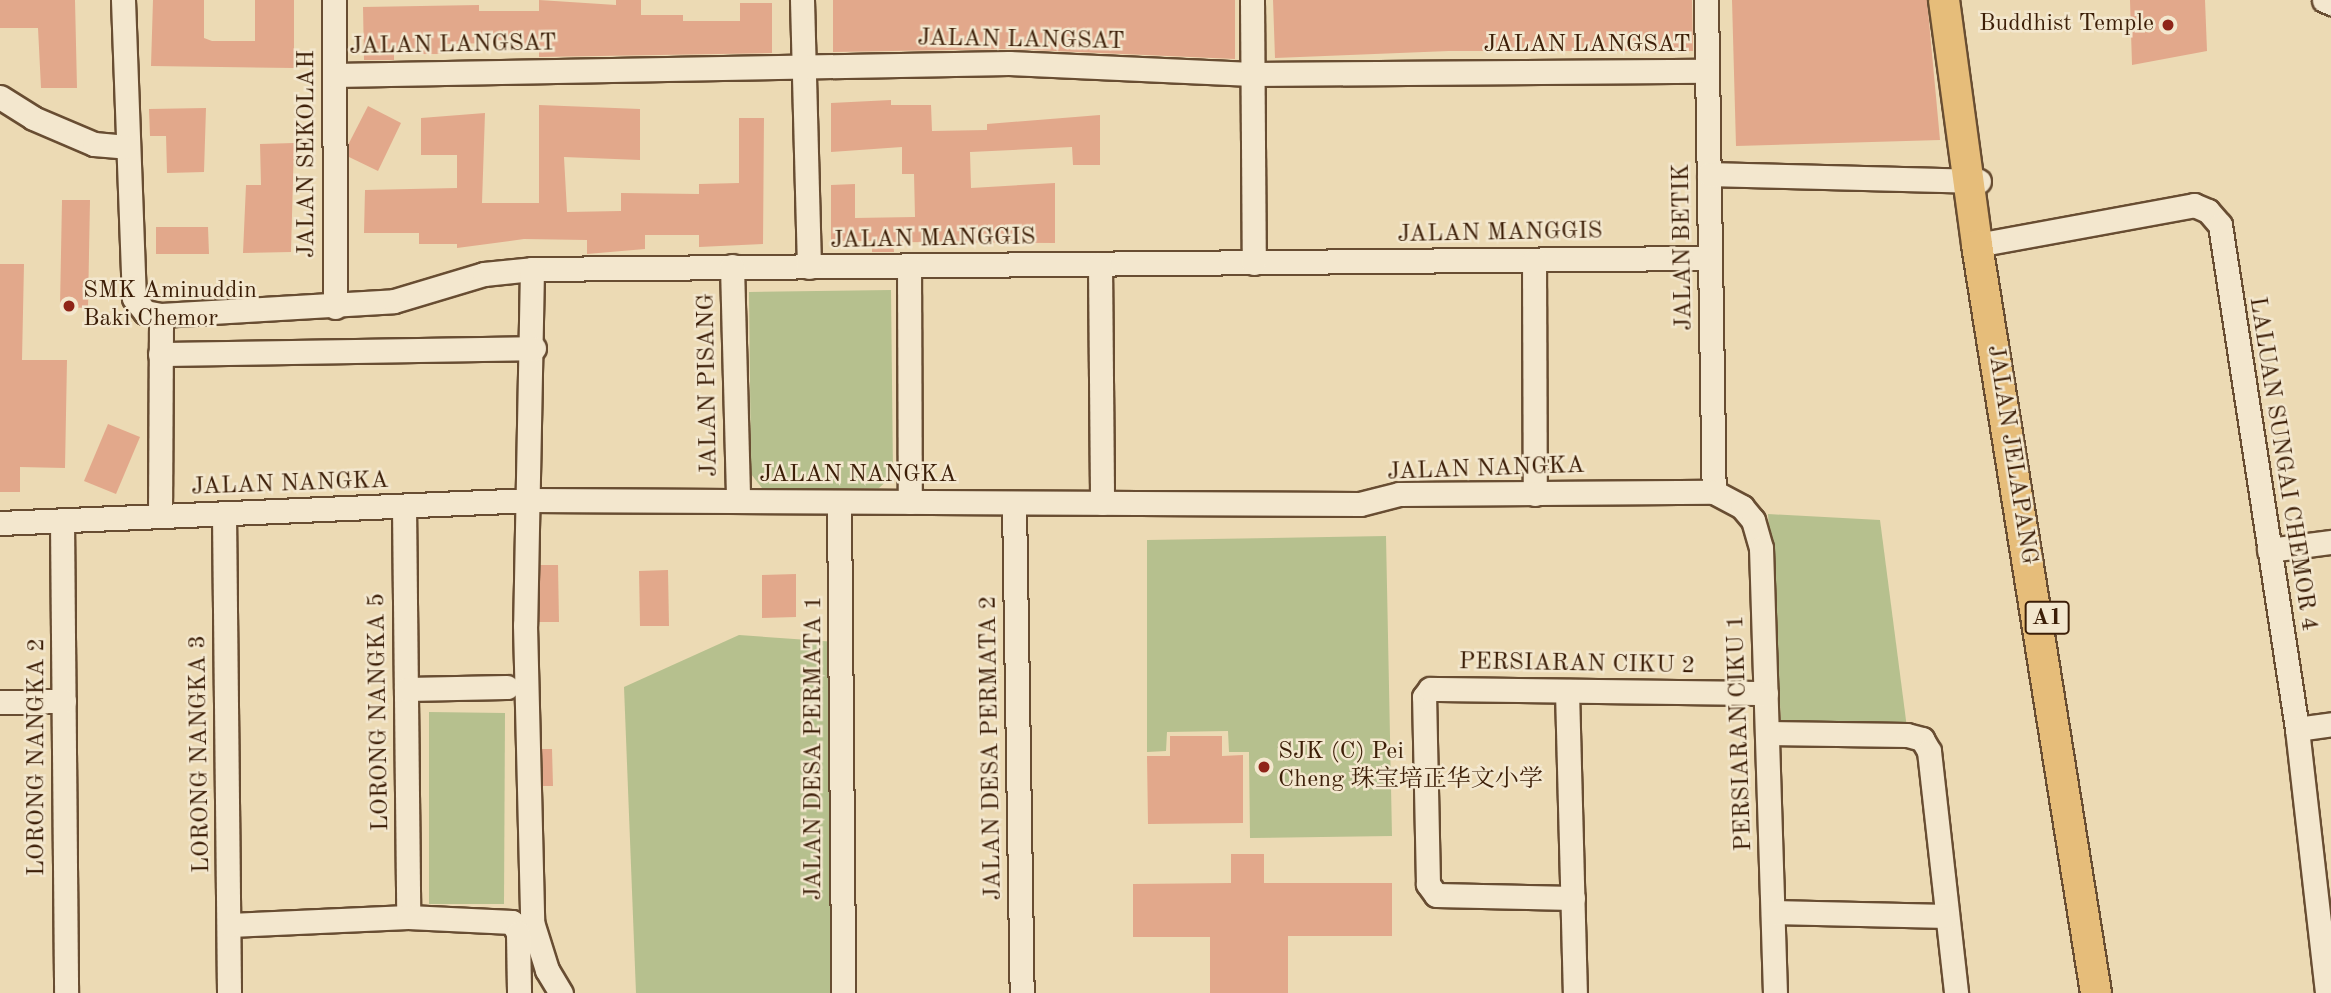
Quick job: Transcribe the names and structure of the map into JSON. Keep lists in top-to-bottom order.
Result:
{
  "streets": {
    "main road": ["JALAN JELAPANG", "A1"],
    "street": [
      "JALAN LANGSAT",
      "JALAN SEKOLAH",
      "JALAN MANGGIS",
      "JALAN BETIK",
      "JALAN PISANG",
      "LALUAN SUNGAI CHEMOR 4",
      "JALAN NANGKA",
      "PERSIARAN CIKU 2",
      "LORONG NANGKA 5",
      "PERSIARAN CIKU 1",
      "JALAN DESA PERMATA 1",
      "JALAN DESA PERMATA 2",
      "LORONG NANGKA 3",
      "LORONG NANGKA 2"
    ]
  },
  "crossings": [
    ["JALAN LANGSAT", "JALAN SEKOLAH"],
    ["JALAN LANGSAT", "JALAN BETIK"],
    ["JALAN SEKOLAH", "JALAN MANGGIS"],
    ["JALAN MANGGIS", "JALAN BETIK"],
    ["JALAN MANGGIS", "JALAN PISANG"],
    ["JALAN BETIK", "JALAN NANGKA"],
    ["JALAN BETIK", "PERSIARAN CIKU 1"],
    ["JALAN PISANG", "JALAN NANGKA"],
    ["JALAN JELAPANG", "LALUAN SUNGAI CHEMOR 4"],
    ["JALAN NANGKA", "LORONG NANGKA 5"],
    ["JALAN NANGKA", "PERSIARAN CIKU 1"],
    ["JALAN NANGKA", "JALAN DESA PERMATA 1"],
    ["JALAN NANGKA", "JALAN DESA PERMATA 2"],
    ["JALAN NANGKA", "LORONG NANGKA 3"],
    ["JALAN NANGKA", "LORONG NANGKA 2"],
    ["PERSIARAN CIKU 2", "PERSIARAN CIKU 1"]
  ],
  "places": ["Buddhist Temple", "SMK Aminuddin Baki Chemor", "SJK (C) Pei Cheng 珠宝培正华文小学"]
}
